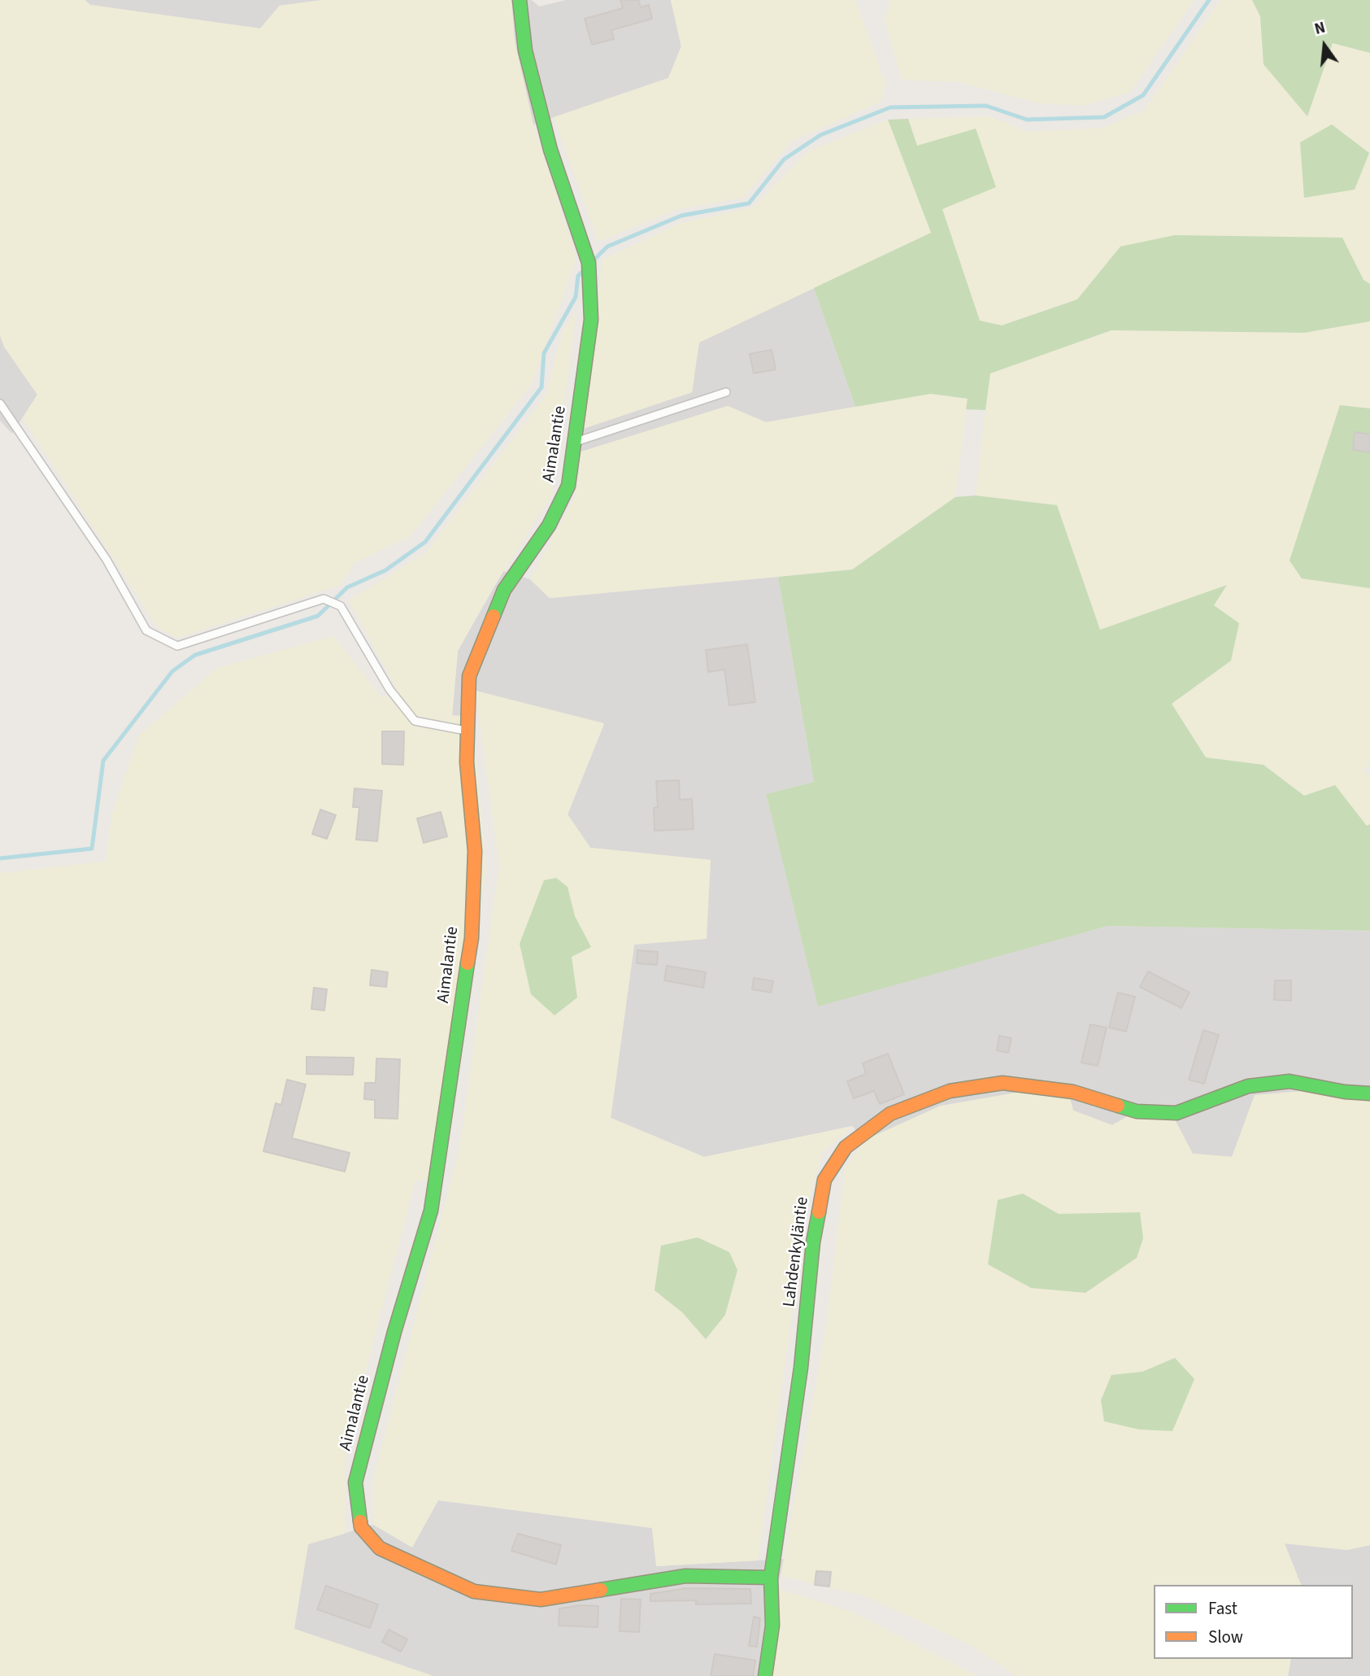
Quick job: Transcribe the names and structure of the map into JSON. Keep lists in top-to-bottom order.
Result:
{
  "streets": {
    "street": ["Aimalantie", "Lahdenkyläntie"]
  },
  "crossings": [
    ["Aimalantie", "Lahdenkyläntie"]
  ],
  "legend": ["Fast", "Slow"],
  "north": "top"
}
